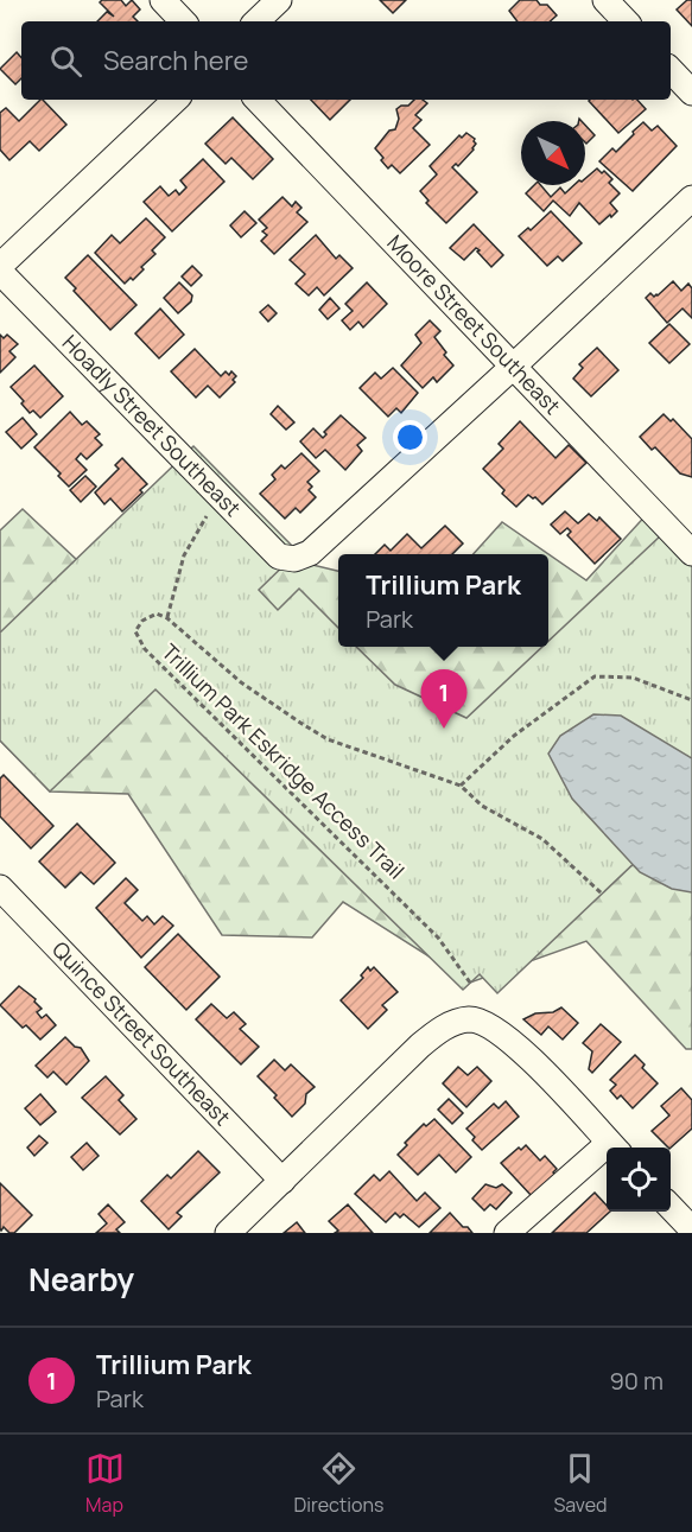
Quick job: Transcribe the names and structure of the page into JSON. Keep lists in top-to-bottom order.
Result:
{
  "streets": {
    "street": ["Moore Street Southeast", "Hoadly Street Southeast", "Quince Street Southeast"],
    "path": ["Trillium Park Eskridge Access Trail"]
  },
  "crossings": [
    ["Moore Street Southeast", "Hoadly Street Southeast"]
  ],
  "north": "bottom right",
  "page": {
    "search": "Search here",
    "popup": ["Trillium Park", "Park"],
    "pins": "1",
    "heading": "Nearby",
    "list": [
      {
        "mark": "1",
        "name": "Trillium Park",
        "note": "Park",
        "value": "90 m"
      }
    ],
    "nav": ["Map", "Directions", "Saved"]
  }
}
